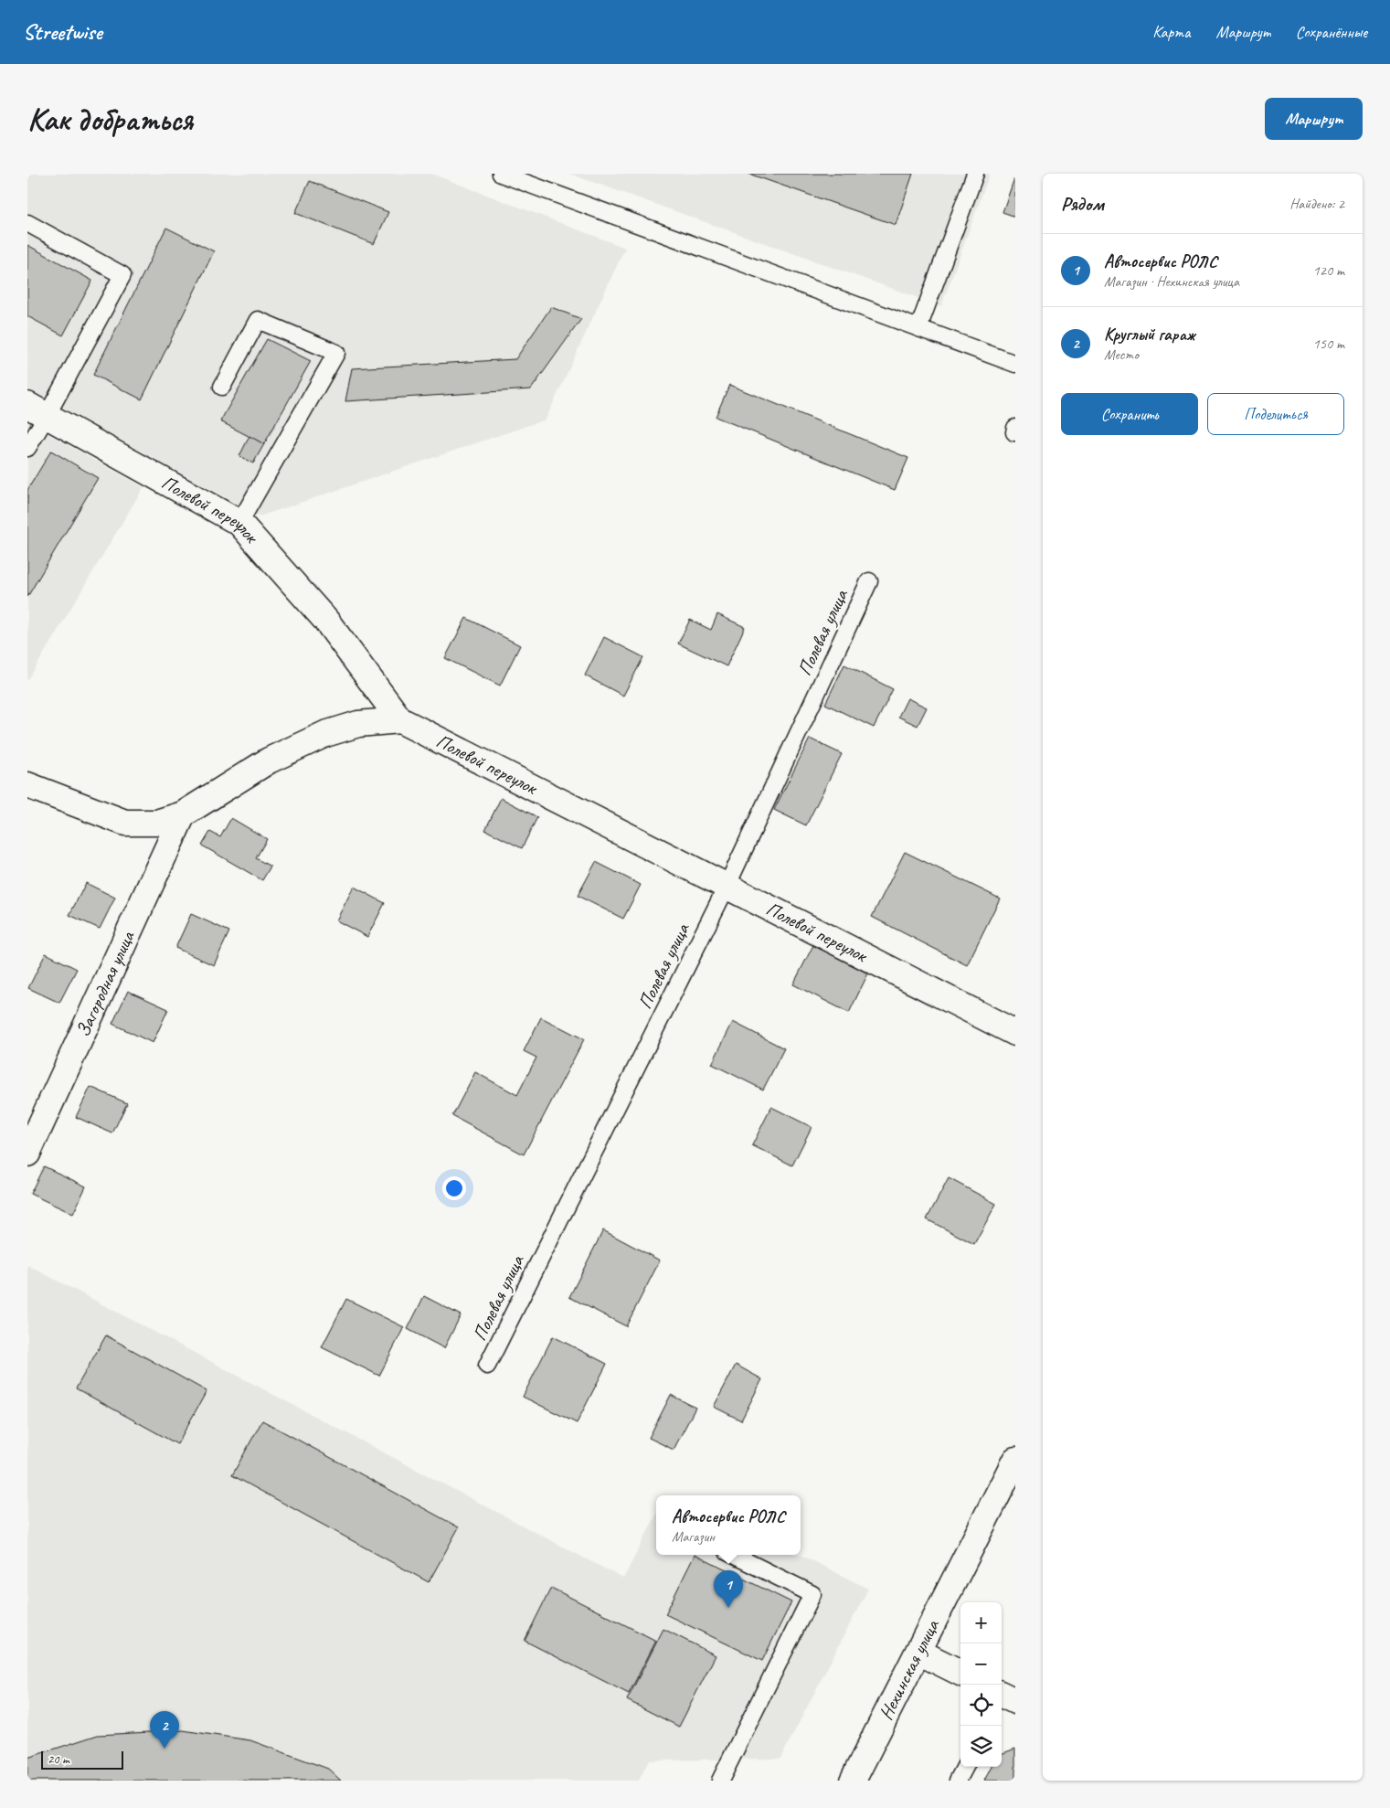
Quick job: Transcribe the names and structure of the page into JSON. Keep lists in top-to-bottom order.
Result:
{
  "streets": {
    "street": ["Полевой переулок", "Загородная улица", "Нехинская улица"],
    "lane": ["Полевая улица"]
  },
  "crossings": [
    ["Полевой переулок", "Полевая улица"]
  ],
  "scale_bar": "20 m",
  "page": {
    "header": "Streetwise",
    "nav": ["Карта", "Маршрут", "Сохранённые"],
    "buttons": [
      "Маршрут",
      ["Сохранить", "Поделиться"]
    ],
    "title": "Как добраться",
    "heading": ["Рядом", "Найдено: 2"],
    "list": [
      {
        "mark": "1",
        "name": "Автосервис РОЛС",
        "note": "Магазин · Нехинская улица",
        "value": "120 m"
      },
      {
        "mark": "2",
        "name": "Круглый гараж",
        "note": "Место",
        "value": "150 m"
      }
    ],
    "popup": ["Автосервис РОЛС", "Магазин"],
    "pins": ["1", "2"],
    "map_buttons": ["+", "−"],
    "scale": "20 m"
  }
}
